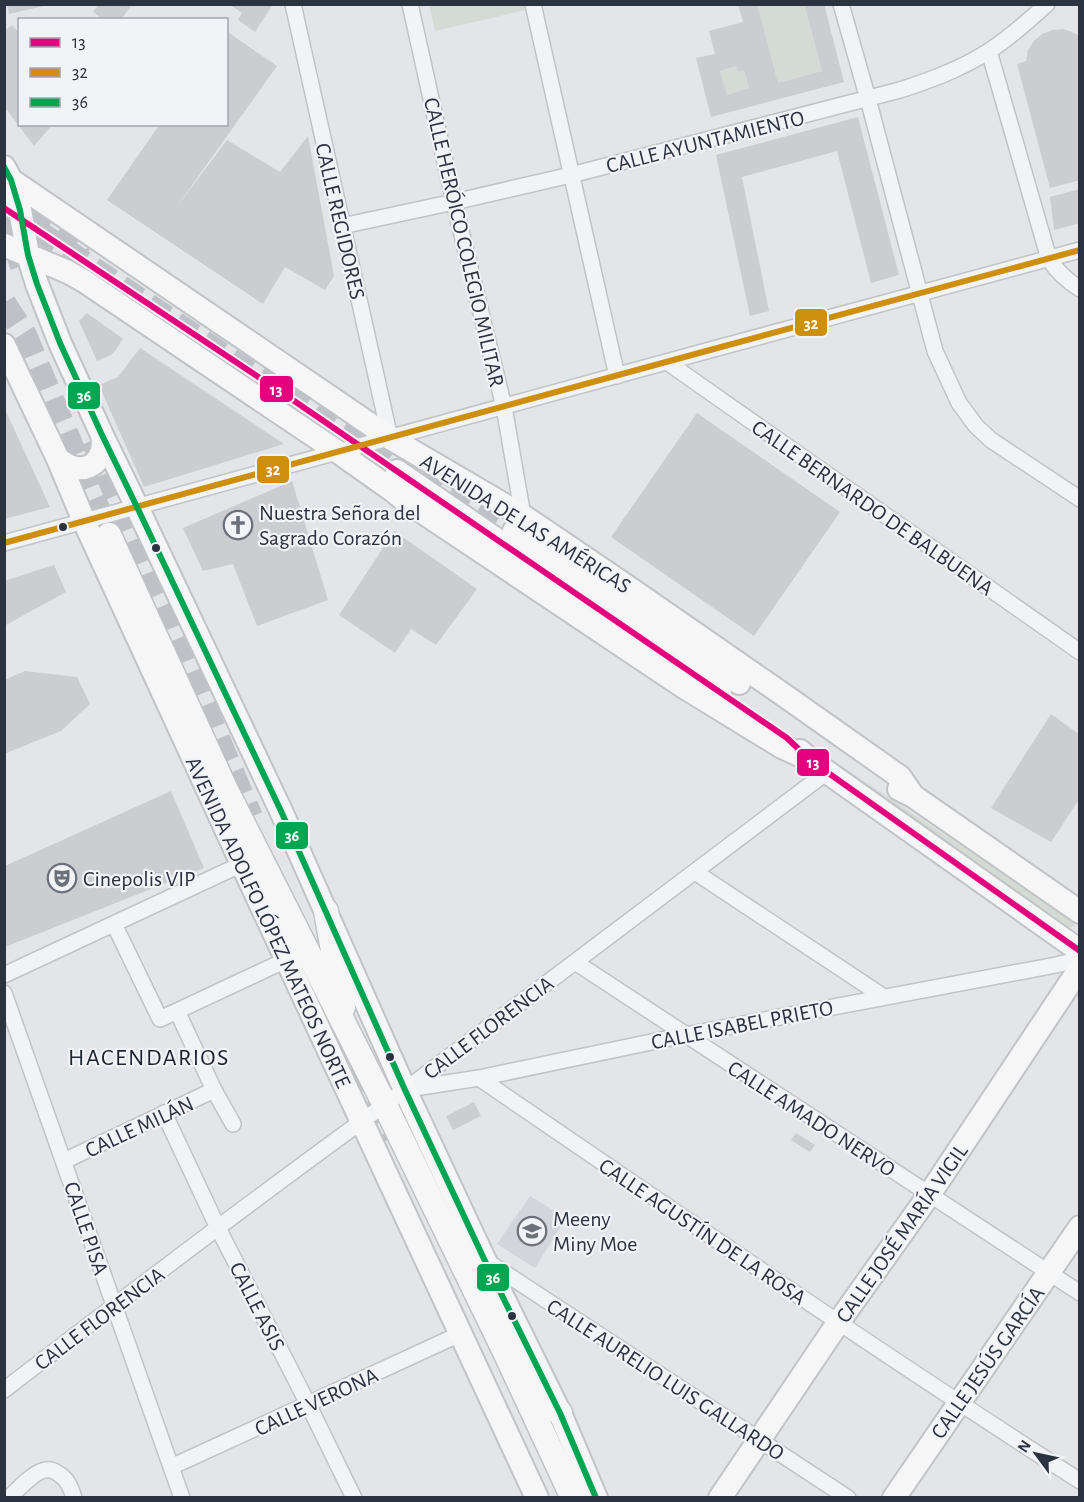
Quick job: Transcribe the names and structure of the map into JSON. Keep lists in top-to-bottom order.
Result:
{
  "streets": {
    "main road": [
      "AVENIDA DE LAS AMÉRICAS",
      "AVENIDA ADOLFO LÓPEZ MATEOS NORTE",
      "CALLE JOSÉ MARÍA VIGIL",
      "CALLE JESÚS GARCÍA"
    ],
    "street": [
      "CALLE AYUNTAMIENTO",
      "CALLE REGIDORES",
      "CALLE HERÓICO COLEGIO MILITAR",
      "CALLE BERNARDO DE BALBUENA",
      "CALLE ISABEL PRIETO",
      "CALLE FLORENCIA",
      "CALLE AMADO NERVO",
      "CALLE MILÁN",
      "CALLE PISA",
      "CALLE AGUSTÍN DE LA ROSA",
      "CALLE ASIS",
      "CALLE AURELIO LUIS GALLARDO",
      "CALLE VERONA"
    ]
  },
  "crossings": [
    ["CALLE AYUNTAMIENTO", "CALLE REGIDORES"],
    ["CALLE AYUNTAMIENTO", "CALLE HERÓICO COLEGIO MILITAR"],
    ["CALLE REGIDORES", "AVENIDA DE LAS AMÉRICAS"],
    ["CALLE HERÓICO COLEGIO MILITAR", "AVENIDA DE LAS AMÉRICAS"],
    ["AVENIDA DE LAS AMÉRICAS", "CALLE FLORENCIA"],
    ["AVENIDA ADOLFO LÓPEZ MATEOS NORTE", "CALLE FLORENCIA"],
    ["AVENIDA ADOLFO LÓPEZ MATEOS NORTE", "CALLE VERONA"],
    ["CALLE ISABEL PRIETO", "CALLE FLORENCIA"],
    ["CALLE ISABEL PRIETO", "CALLE AMADO NERVO"],
    ["CALLE ISABEL PRIETO", "CALLE AGUSTÍN DE LA ROSA"],
    ["CALLE FLORENCIA", "CALLE AMADO NERVO"],
    ["CALLE FLORENCIA", "CALLE PISA"],
    ["CALLE FLORENCIA", "CALLE ASIS"],
    ["CALLE AMADO NERVO", "CALLE JOSÉ MARÍA VIGIL"],
    ["CALLE AMADO NERVO", "CALLE JESÚS GARCÍA"],
    ["CALLE MILÁN", "CALLE PISA"],
    ["CALLE MILÁN", "CALLE ASIS"],
    ["CALLE PISA", "CALLE VERONA"],
    ["CALLE AGUSTÍN DE LA ROSA", "CALLE JOSÉ MARÍA VIGIL"],
    ["CALLE AGUSTÍN DE LA ROSA", "CALLE JESÚS GARCÍA"],
    ["CALLE JOSÉ MARÍA VIGIL", "CALLE AURELIO LUIS GALLARDO"],
    ["CALLE ASIS", "CALLE VERONA"]
  ],
  "districts": ["HACENDARIOS"],
  "places": {
    "church": ["Nuestra Señora del Sagrado Corazón"],
    "theatre": ["Cinepolis VIP"],
    "school or university": ["Meeny Miny Moe"]
  },
  "lines": ["transit line 36", "transit line 13", "transit line 32"],
  "legend": ["13", "32", "36"],
  "north": "top left"
}
